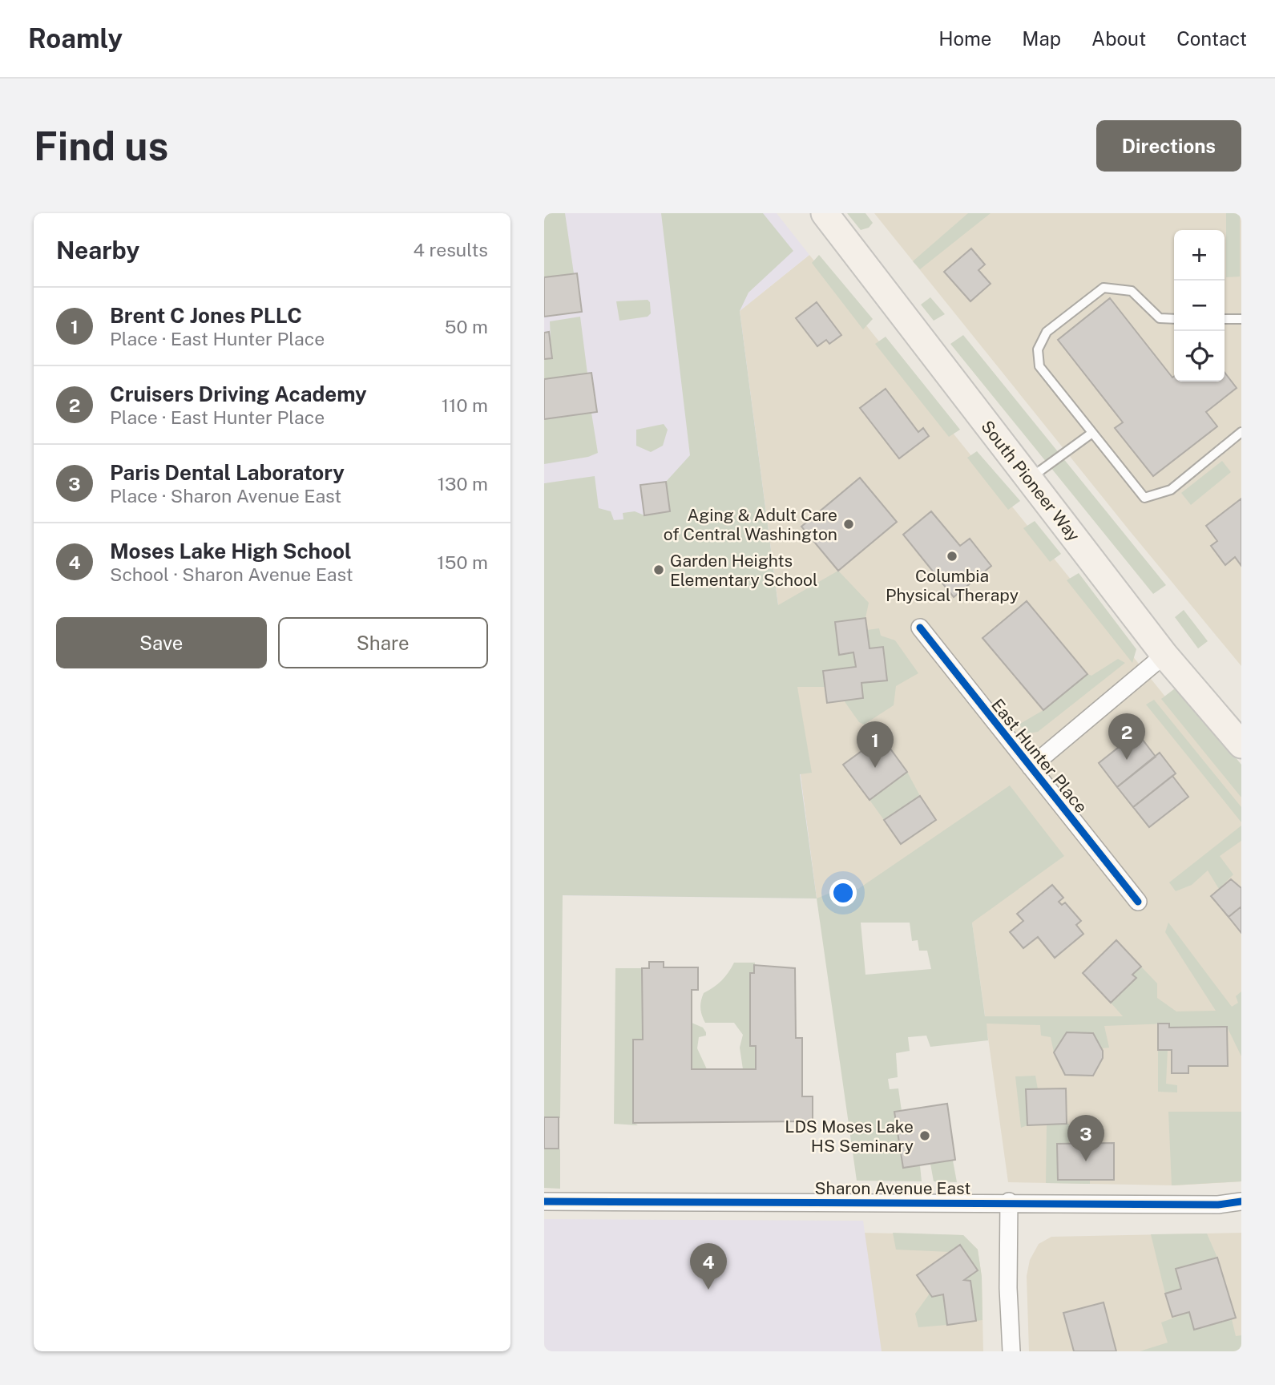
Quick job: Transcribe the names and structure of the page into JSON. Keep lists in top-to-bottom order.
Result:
{
  "streets": {
    "main road": ["South Pioneer Way"],
    "street": ["East Hunter Place", "Sharon Avenue East"]
  },
  "crossings": [
    ["South Pioneer Way", "East Hunter Place"]
  ],
  "places": [
    "Aging & Adult Care of Central Washington",
    "Columbia Physical Therapy",
    "Garden Heights Elementary School",
    "LDS Moses Lake HS Seminary"
  ],
  "page": {
    "header": "Roamly",
    "nav": [
      "Home",
      "Map",
      "About",
      "Contact"
    ],
    "buttons": [
      "Directions",
      ["Save", "Share"]
    ],
    "title": "Find us",
    "heading": ["Nearby", "4 results"],
    "map_buttons": ["+", "−"],
    "list": [
      {
        "mark": "1",
        "name": "Brent C Jones PLLC",
        "note": "Place · East Hunter Place",
        "value": "50 m"
      },
      {
        "mark": "2",
        "name": "Cruisers Driving Academy",
        "note": "Place · East Hunter Place",
        "value": "110 m"
      },
      {
        "mark": "3",
        "name": "Paris Dental Laboratory",
        "note": "Place · Sharon Avenue East",
        "value": "130 m"
      },
      {
        "mark": "4",
        "name": "Moses Lake High School",
        "note": "School · Sharon Avenue East",
        "value": "150 m"
      }
    ],
    "pins": [
      "2",
      "1",
      "3",
      "4"
    ]
  }
}
